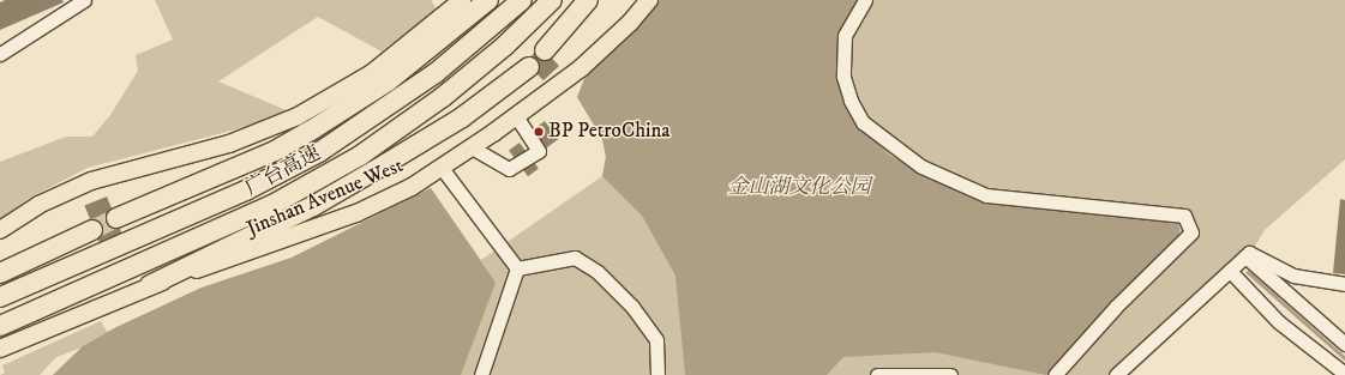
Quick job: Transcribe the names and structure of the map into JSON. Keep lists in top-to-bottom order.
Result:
{
  "streets": {
    "highway": ["广台高速"],
    "main road": ["Jinshan Avenue West"]
  },
  "parks": ["金山湖文化公园"],
  "places": ["BP PetroChina"]
}
